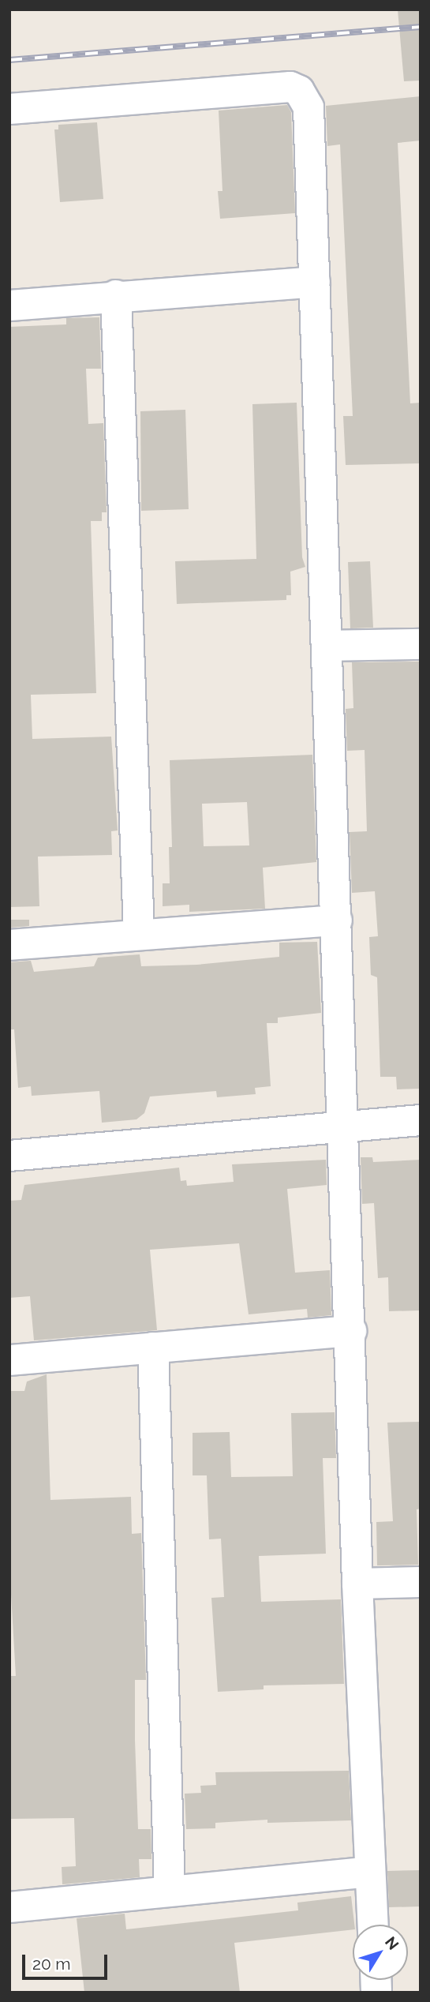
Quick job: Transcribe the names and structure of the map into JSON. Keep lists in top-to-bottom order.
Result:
{
  "scale_bar": "20 m",
  "north": "top right"
}
